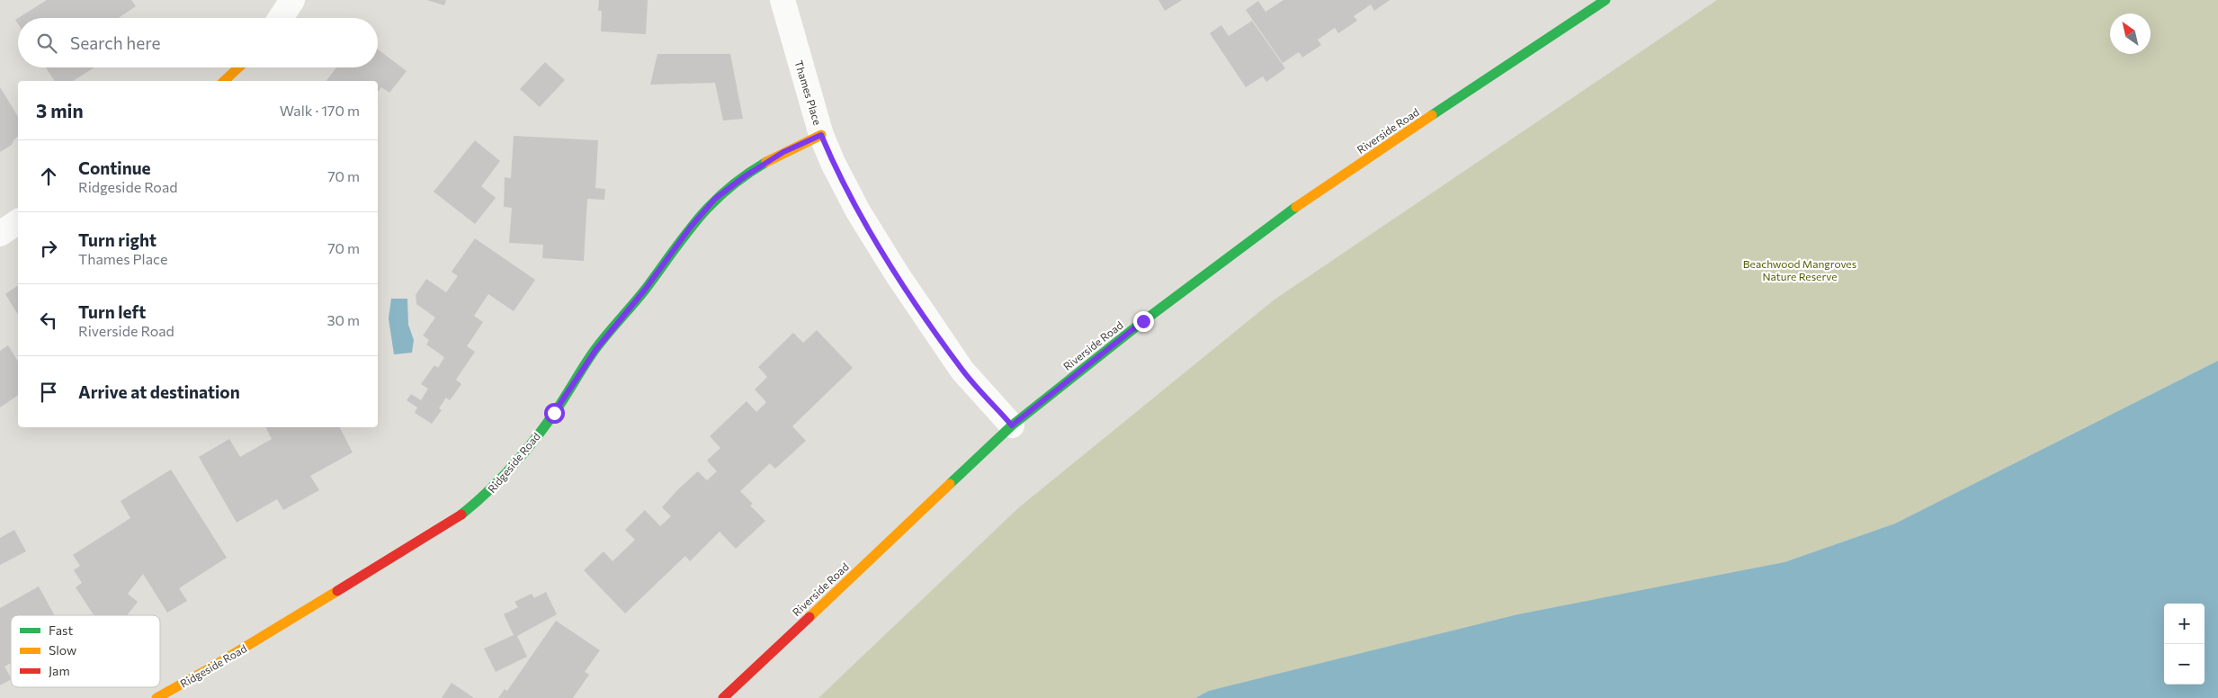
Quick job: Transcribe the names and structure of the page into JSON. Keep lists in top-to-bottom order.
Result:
{
  "streets": {
    "main road": ["Riverside Road", "Ridgeside Road"],
    "street": ["Thames Place"]
  },
  "crossings": [
    ["Thames Place", "Riverside Road"],
    ["Thames Place", "Ridgeside Road"]
  ],
  "parks": ["Beachwood Mangroves Nature Reserve"],
  "legend": ["Fast", "Slow", "Jam"],
  "north": "top left",
  "page": {
    "search": "Search here",
    "heading": ["3 min", "Walk · 170 m"],
    "list": [
      ["Continue", "Ridgeside Road", "70 m"],
      ["Turn right", "Thames Place", "70 m"],
      ["Turn left", "Riverside Road", "30 m"],
      "Arrive at destination"
    ],
    "map_buttons": ["+", "−"]
  }
}
